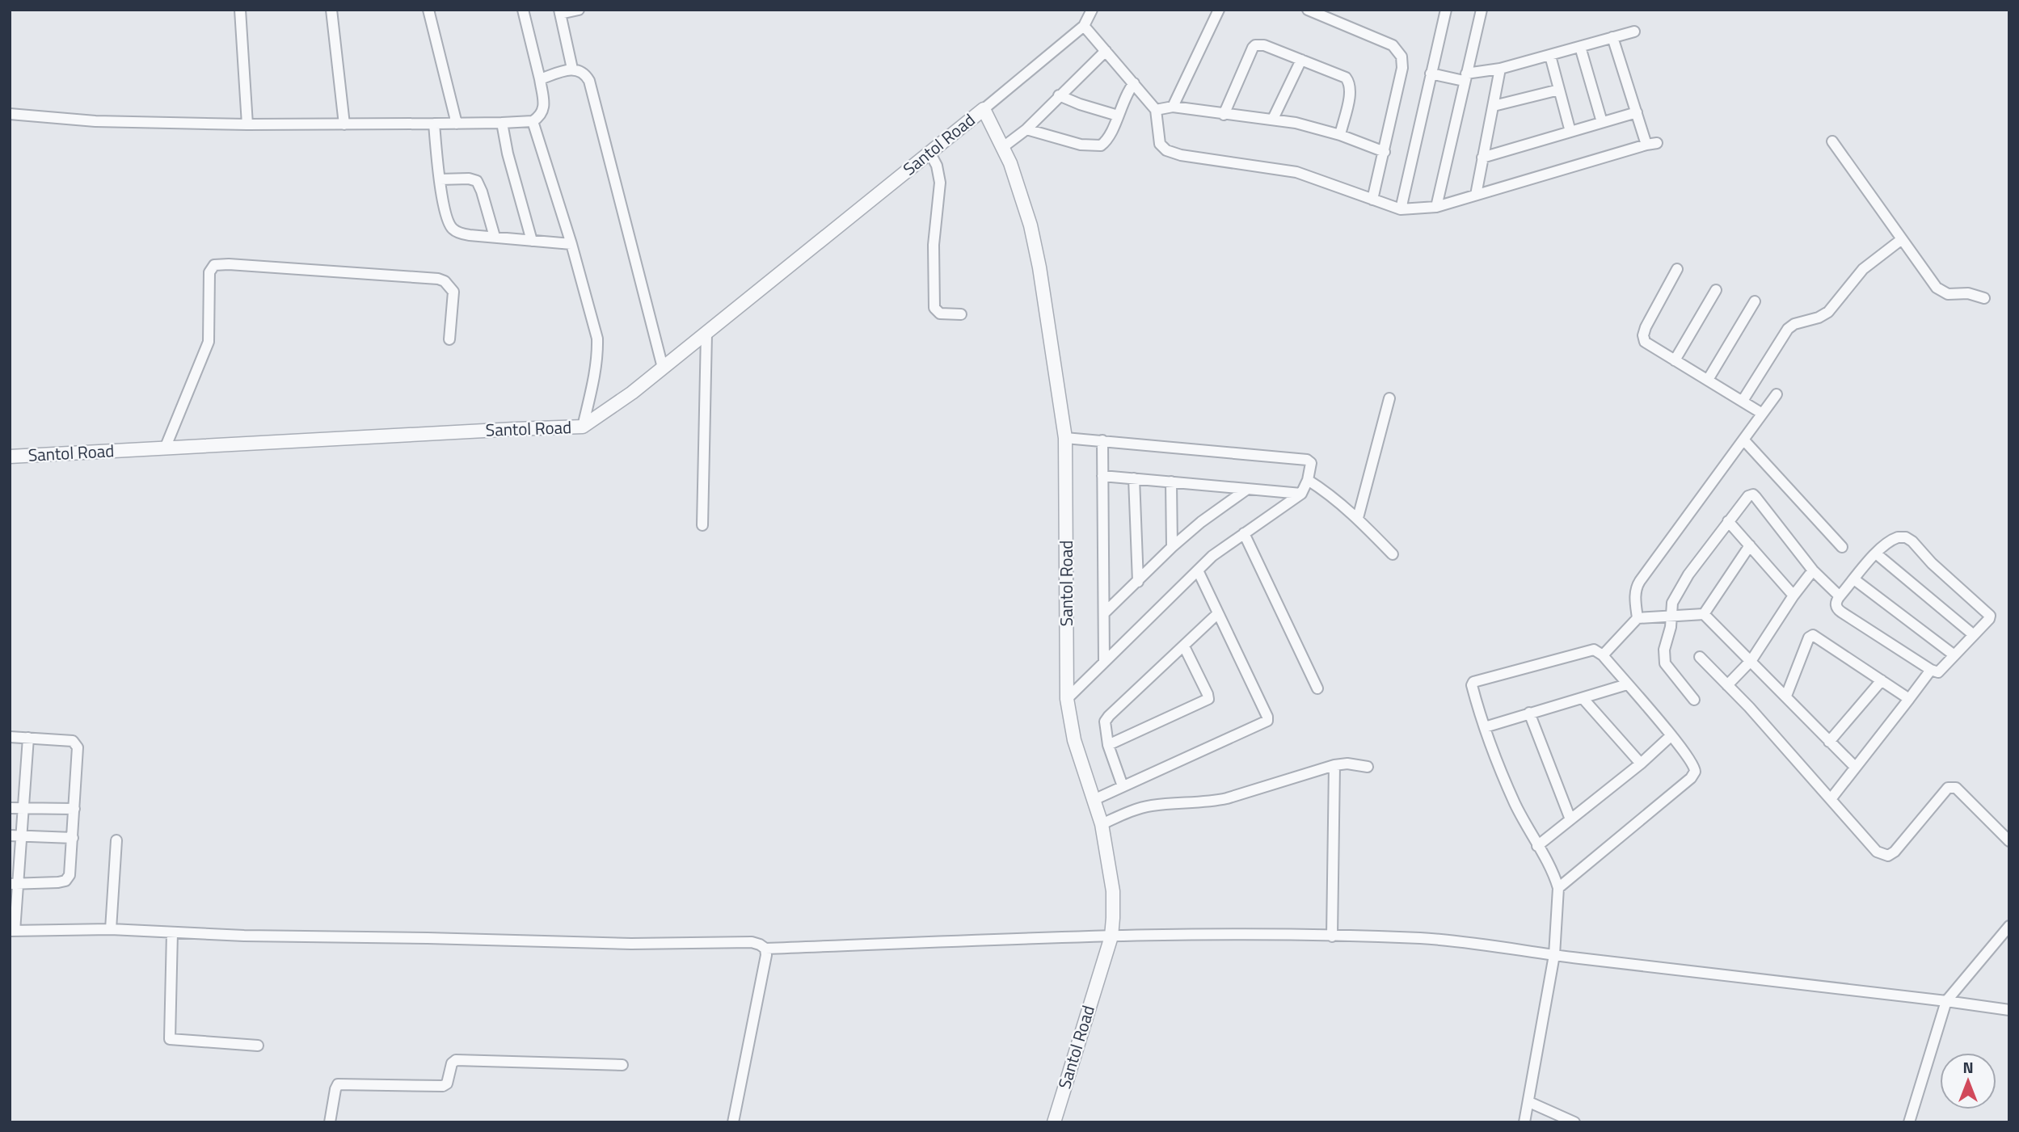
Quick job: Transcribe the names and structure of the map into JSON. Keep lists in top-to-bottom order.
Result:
{
  "streets": {
    "street": ["Santol Road"]
  },
  "north": "top"
}
